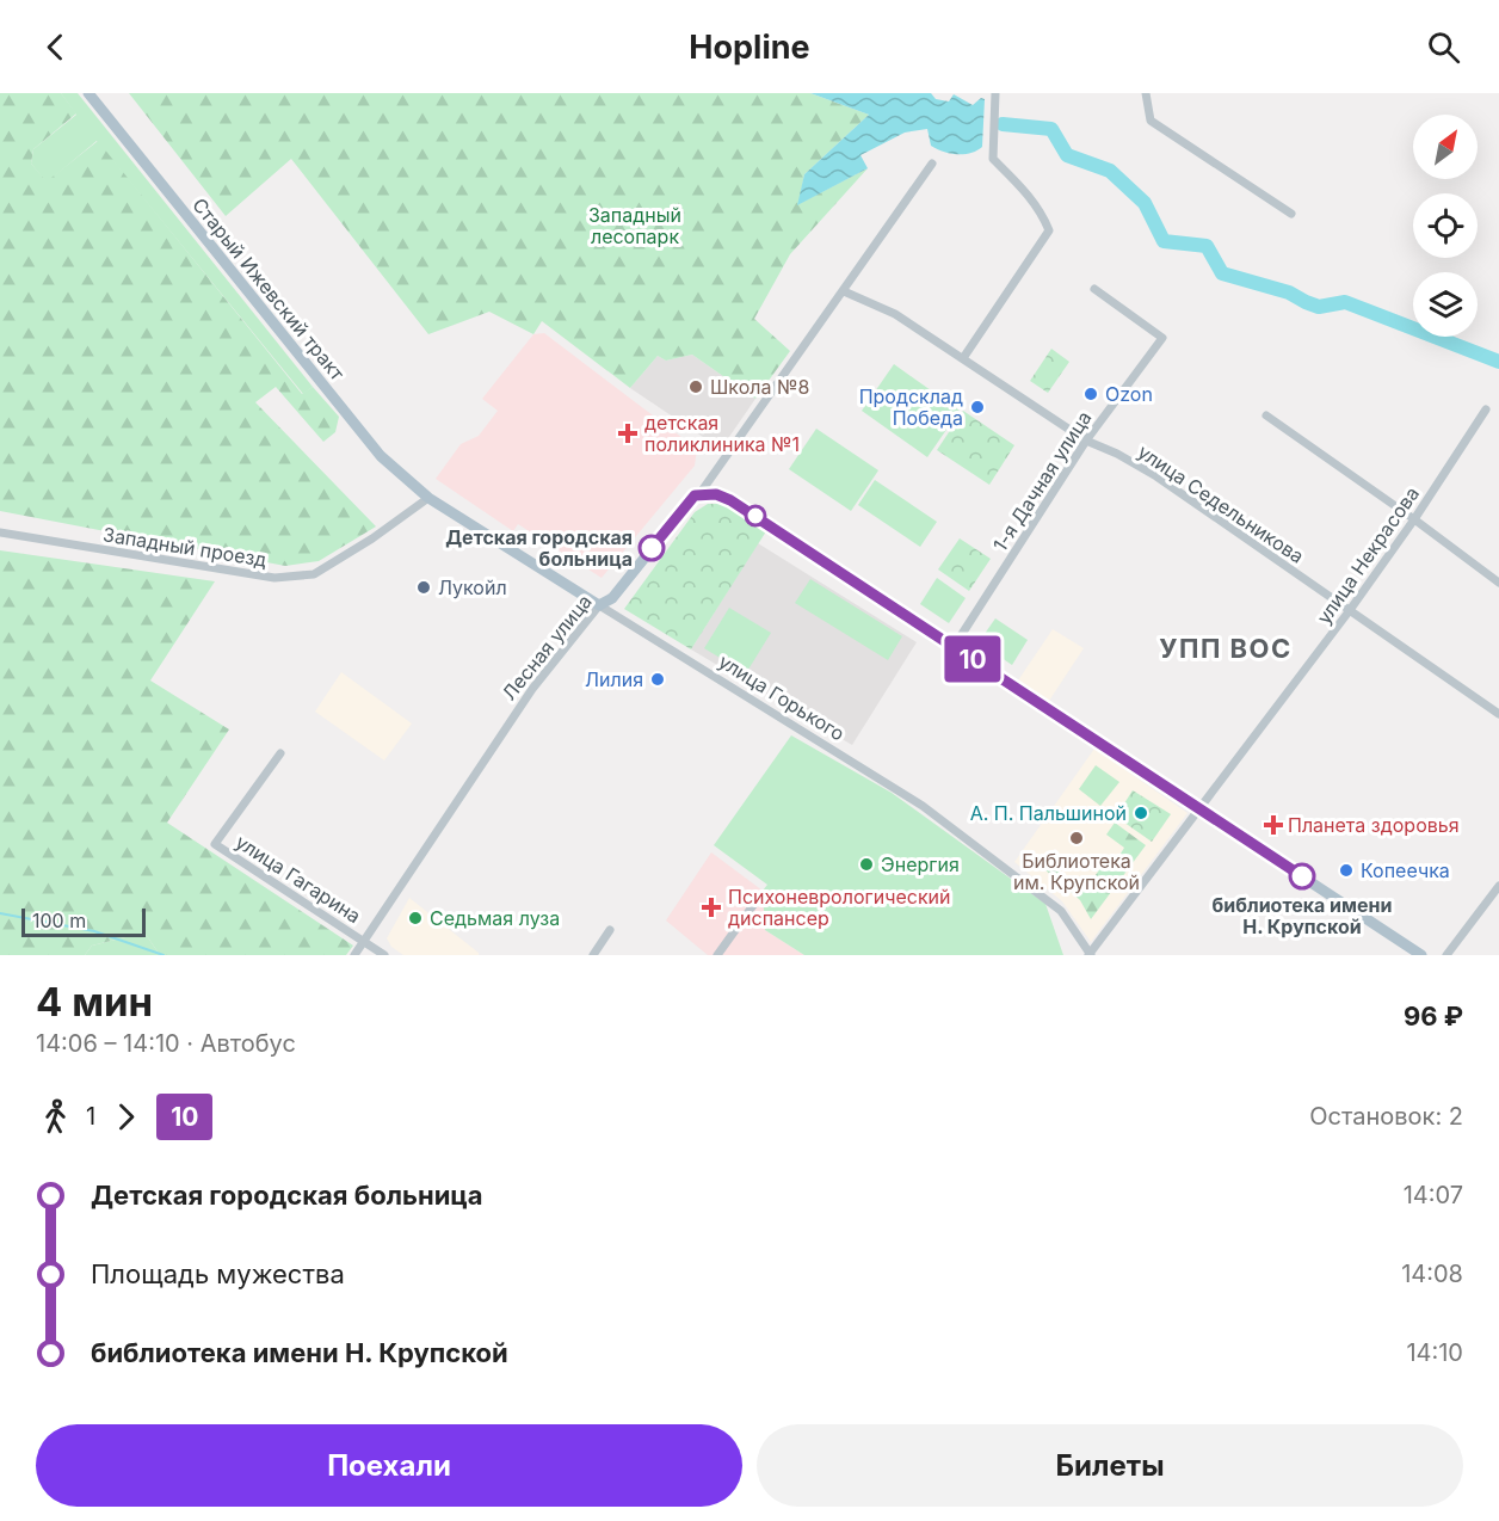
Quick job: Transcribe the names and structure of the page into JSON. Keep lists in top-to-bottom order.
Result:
{
  "streets": {
    "main road": ["Старый Ижевский тракт", "Лесная улица", "улица Горького"],
    "street": [
      "1-я Дачная улица",
      "улица Седельникова",
      "Западный проезд",
      "улица Некрасова",
      "улица Гагарина"
    ]
  },
  "crossings": [
    ["Старый Ижевский тракт", "Западный проезд"],
    ["Старый Ижевский тракт", "улица Горького"],
    ["1-я Дачная улица", "улица Седельникова"],
    ["улица Седельникова", "улица Некрасова"],
    ["улица Седельникова", "Лесная улица"],
    ["Западный проезд", "улица Горького"],
    ["улица Некрасова", "улица Горького"],
    ["Лесная улица", "улица Горького"],
    ["Лесная улица", "улица Гагарина"]
  ],
  "districts": ["УПП ВОС"],
  "parks": ["Западный лесопарк"],
  "places": {
    "other": [
      "Школа №8",
      "Ozon",
      "Продсклад Победа",
      "Детская городская больница",
      "Лукойл",
      "Лилия",
      "А. П. Пальшиной",
      "Библиотека им. Крупской",
      "Энергия",
      "Копеечка",
      "библиотека имени Н. Крупской",
      "Седьмая луза"
    ],
    "health": ["детская поликлиника №1", "Планета здоровья", "Психоневрологический диспансер"]
  },
  "lines": ["bus line 10"],
  "scale_bar": "100 m",
  "north": "top right",
  "page": {
    "header": "Hopline",
    "on_map": "10",
    "scale": "100 m",
    "heading": ["4 мин", "14:06 – 14:10 · Автобус", "96 ₽"],
    "legs": ["1", "10", "Остановок: 2"],
    "list": [
      {
        "name": "Детская городская больница",
        "value": "14:07"
      },
      {
        "name": "Площадь мужества",
        "value": "14:08"
      },
      {
        "name": "библиотека имени Н. Крупской",
        "value": "14:10"
      }
    ],
    "buttons": ["Поехали", "Билеты"]
  }
}
